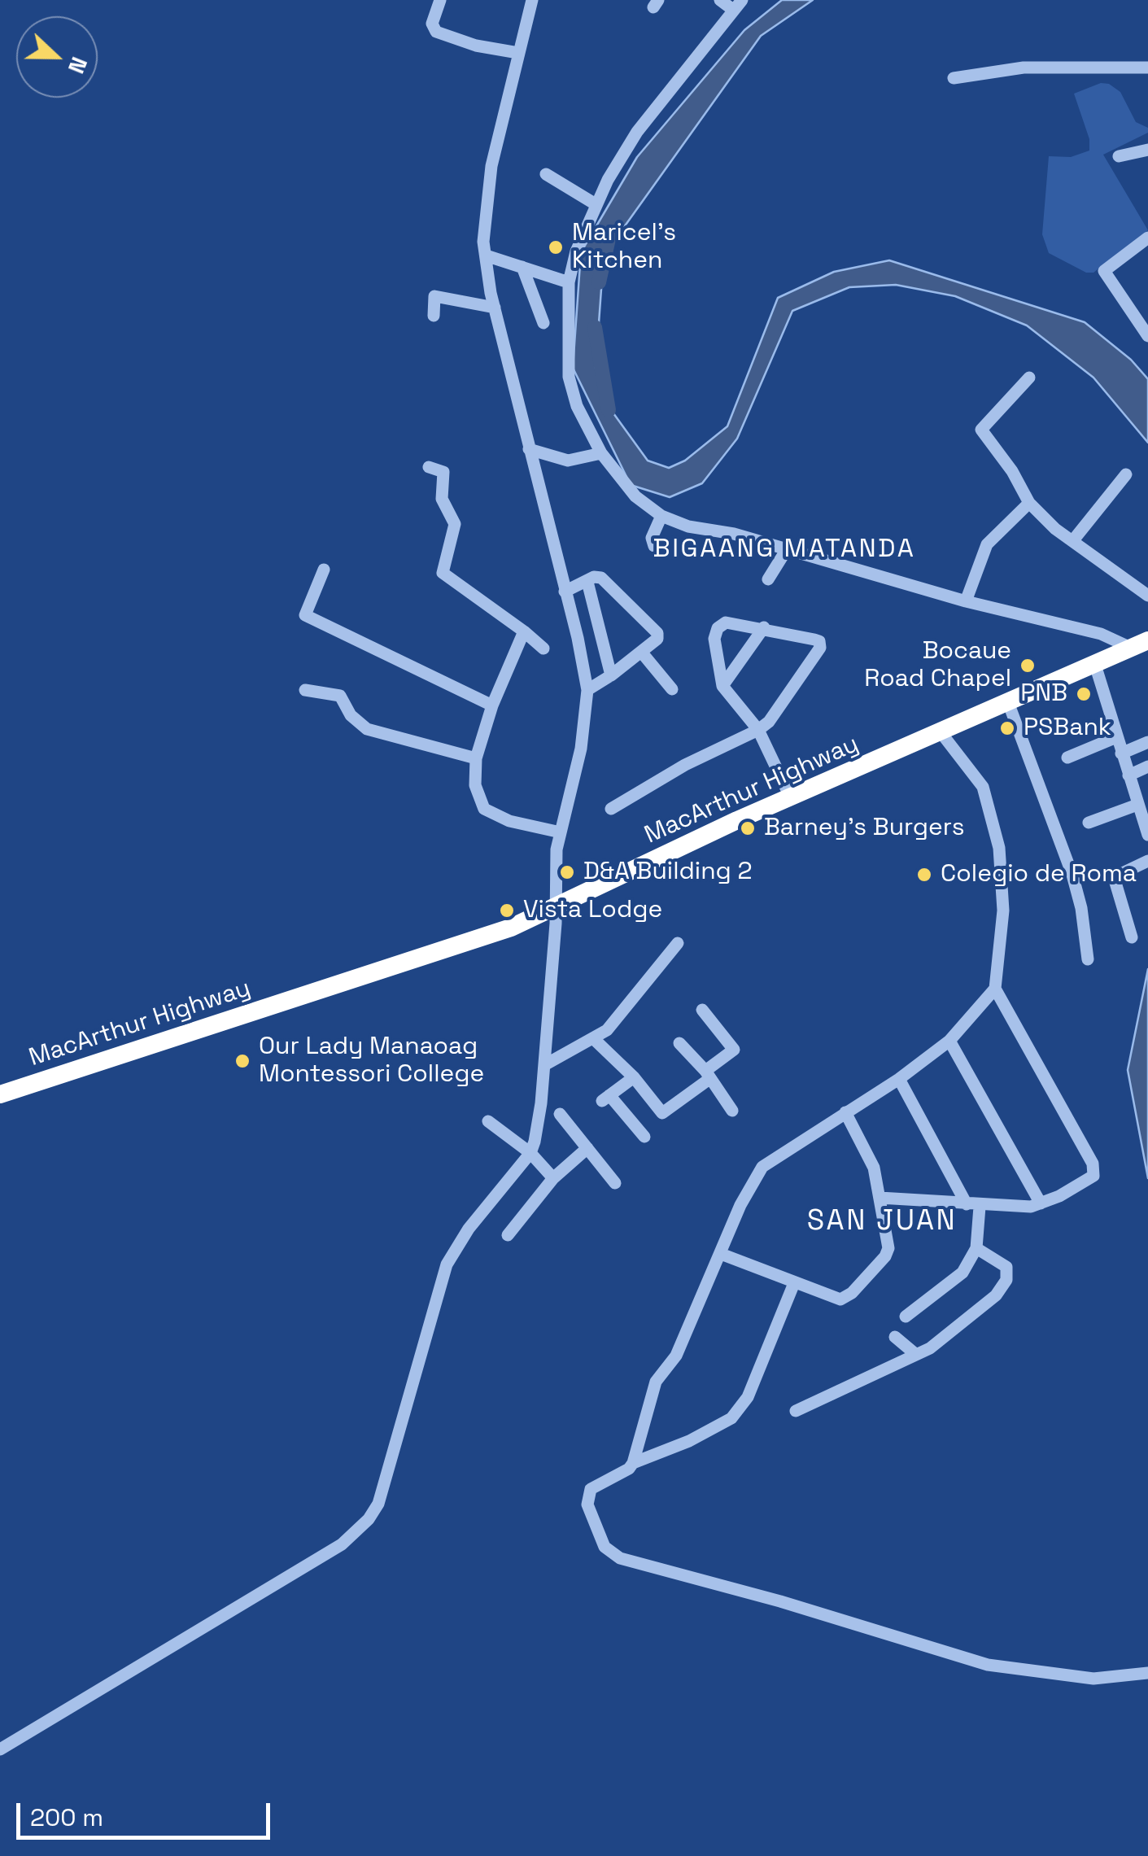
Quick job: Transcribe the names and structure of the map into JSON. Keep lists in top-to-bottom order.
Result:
{
  "streets": {
    "highway": ["MacArthur Highway"]
  },
  "districts": ["BIGAANG MATANDA", "SAN JUAN"],
  "places": [
    "Maricel's Kitchen",
    "Bocaue Road Chapel",
    "PNB",
    "PSBank",
    "Barney’s Burgers",
    "D&A Building 2",
    "Colegio de Roma",
    "Vista Lodge",
    "Our Lady Manaoag Montessori College"
  ],
  "scale_bar": "200 m",
  "north": "right"
}
